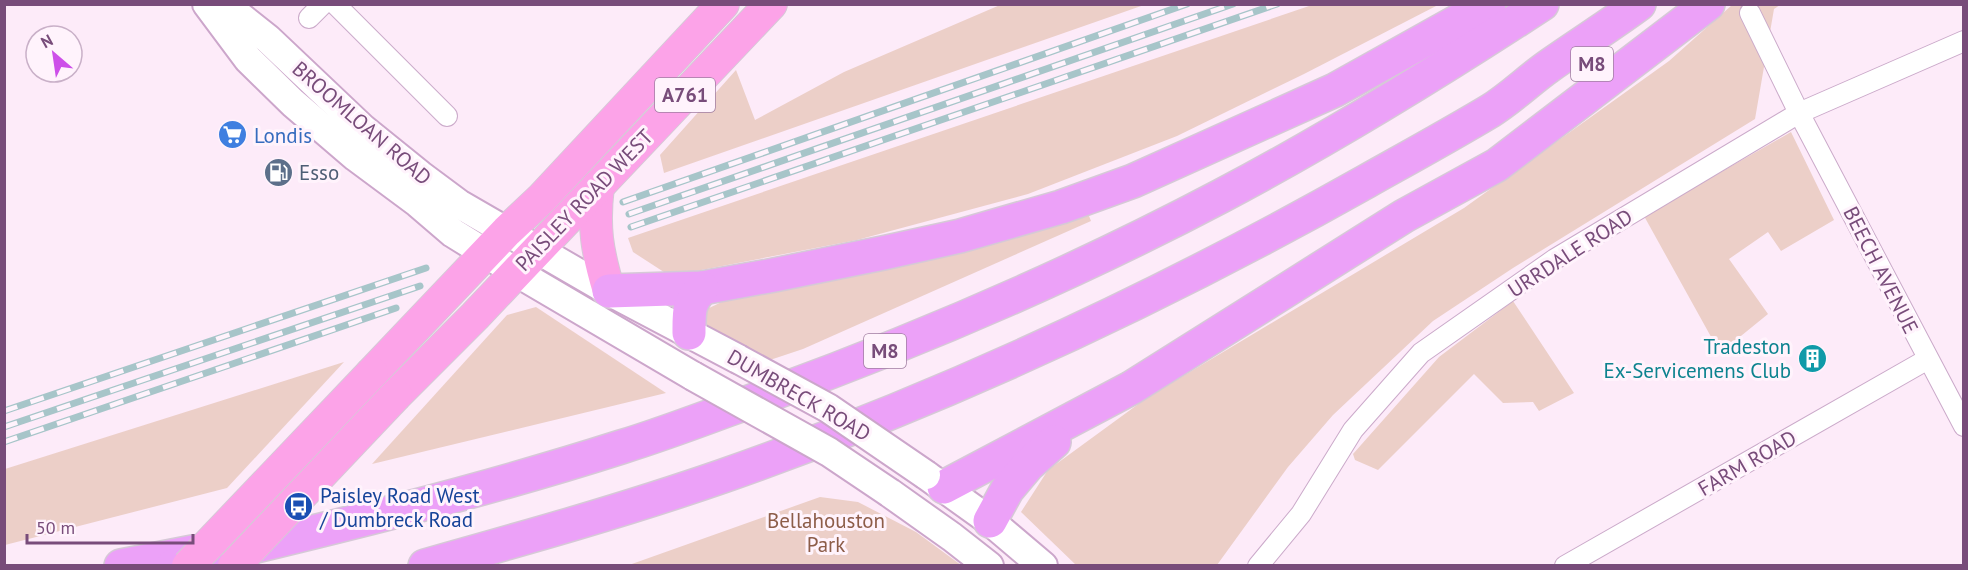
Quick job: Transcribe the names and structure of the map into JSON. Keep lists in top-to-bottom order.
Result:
{
  "streets": {
    "highway": ["M8"],
    "main road": [
      "A761",
      "BROOMLOAN ROAD",
      "PAISLEY ROAD WEST",
      "DUMBRECK ROAD"
    ],
    "street": ["URRDALE ROAD", "BEECH AVENUE", "FARM ROAD"]
  },
  "crossings": [
    ["BROOMLOAN ROAD", "PAISLEY ROAD WEST"],
    ["BROOMLOAN ROAD", "DUMBRECK ROAD"],
    ["PAISLEY ROAD WEST", "DUMBRECK ROAD"],
    ["URRDALE ROAD", "BEECH AVENUE"],
    ["BEECH AVENUE", "FARM ROAD"]
  ],
  "parks": ["Bellahouston Park"],
  "places": {
    "supermarket": ["Londis"],
    "fuel station": ["Esso"],
    "building": ["Tradeston Ex-Servicemens Club"],
    "bus stop": ["Paisley Road West / Dumbreck Road"]
  },
  "scale_bar": "50 m",
  "north": "top left"
}
